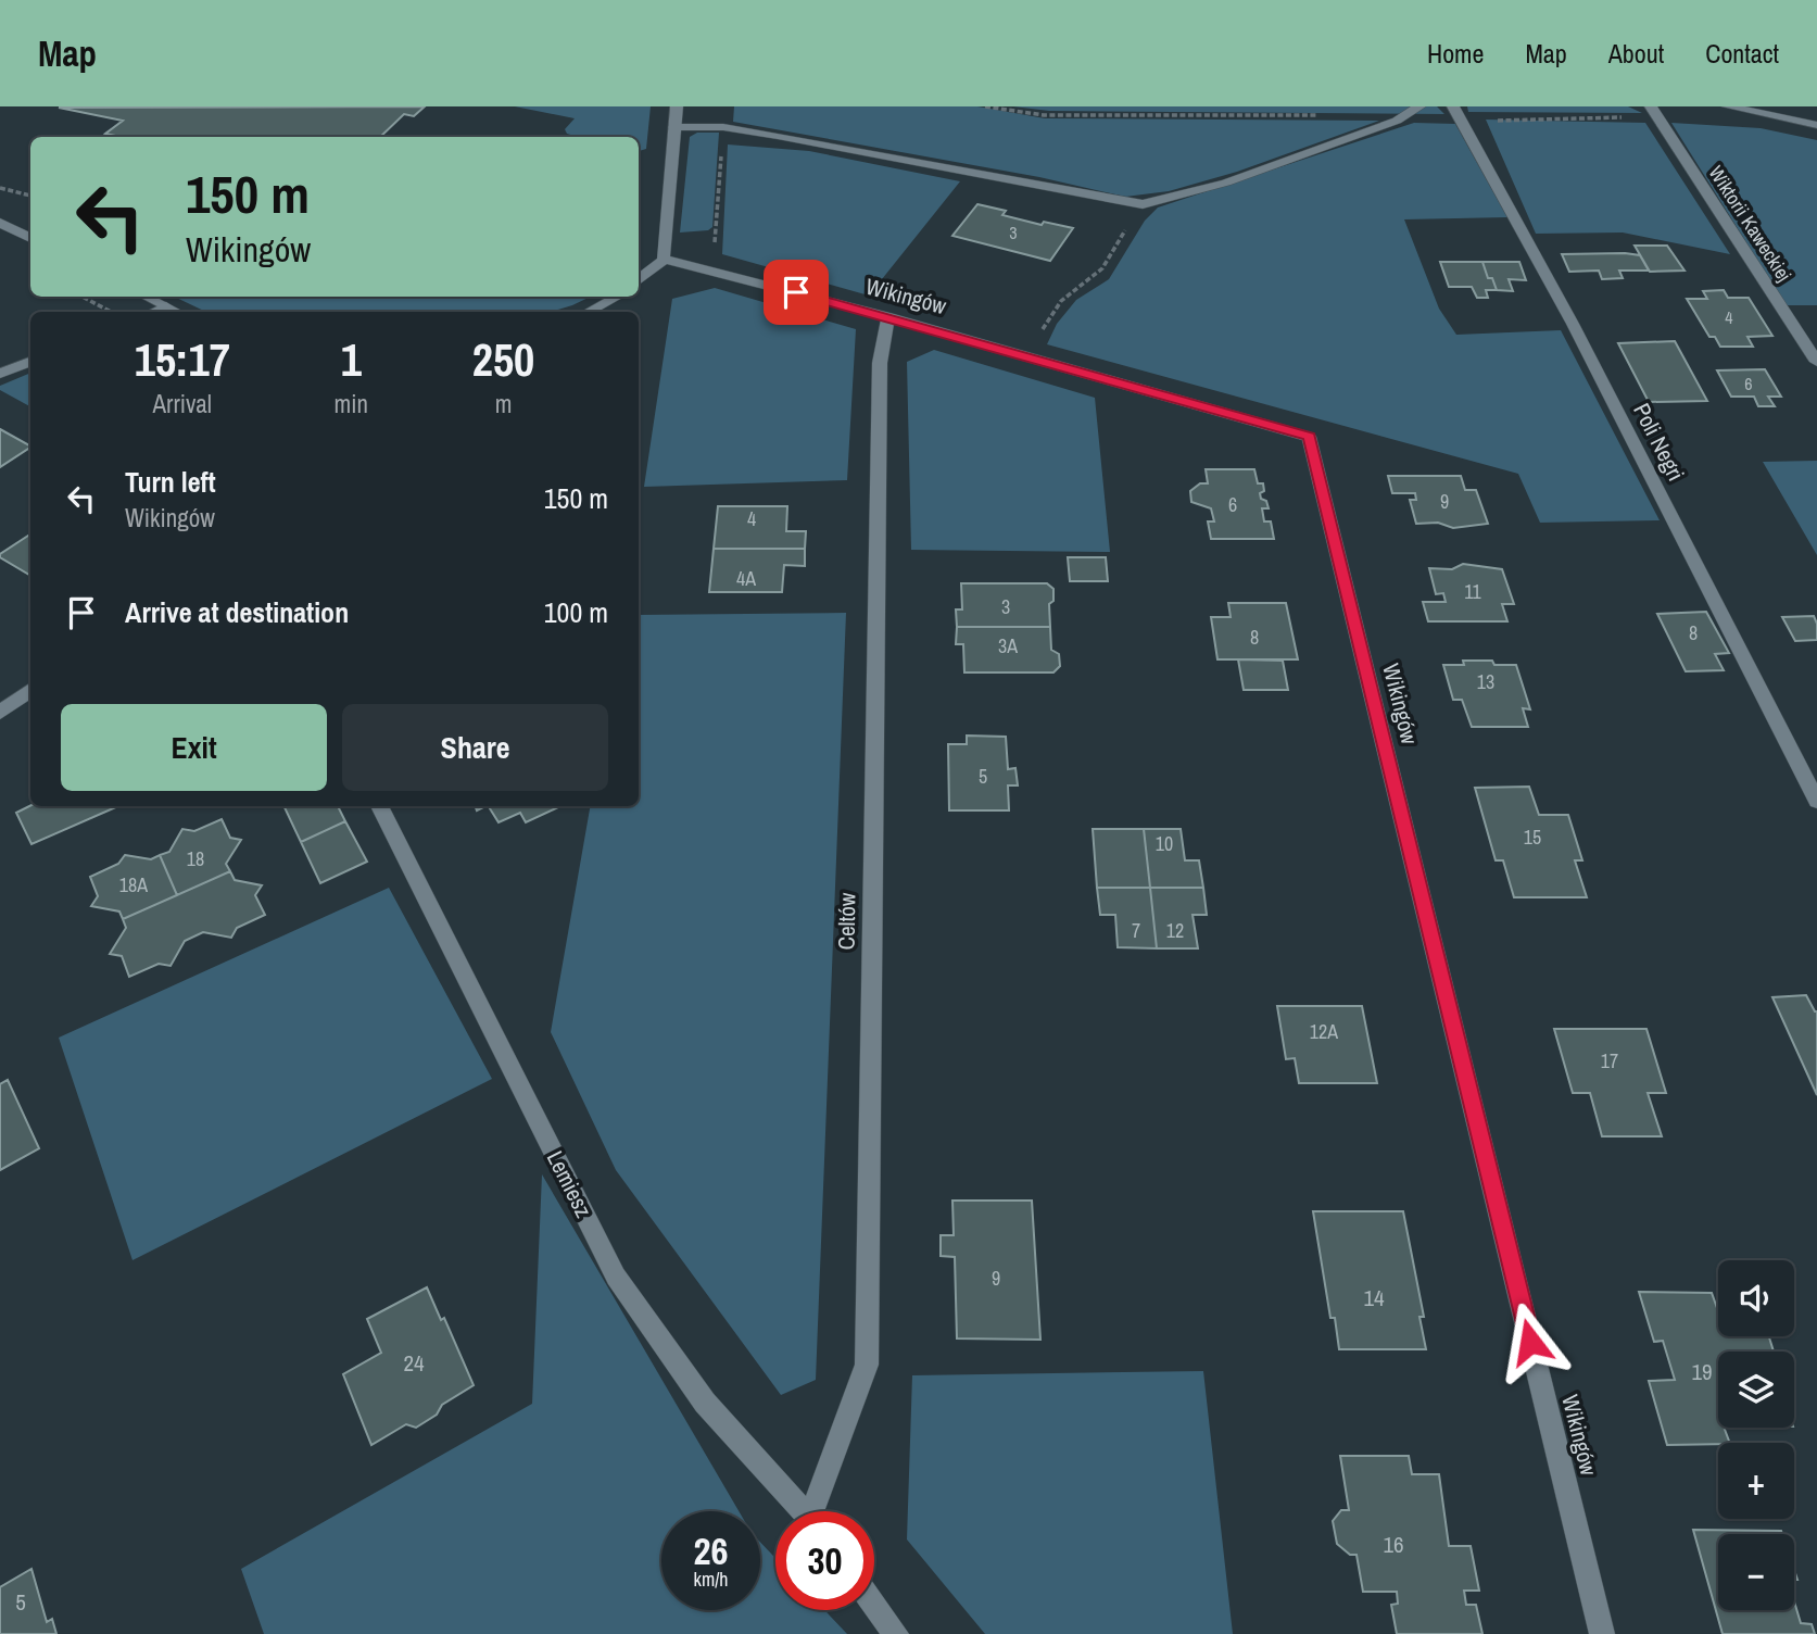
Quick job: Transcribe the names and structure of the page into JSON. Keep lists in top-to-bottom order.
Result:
{
  "streets": {
    "street": [
      "Wiktorii Kaweckiej",
      "Wikingów",
      "Poli Negri",
      "Celtów",
      "Lemiesz"
    ]
  },
  "crossings": [
    ["Wikingów", "Celtów"]
  ],
  "house_numbers": [
    "3",
    "4",
    "6",
    "9",
    "6",
    "4",
    "4A",
    "11",
    "3",
    "8",
    "8",
    "3A",
    "13",
    "5",
    "15",
    "10",
    "18",
    "18A",
    "7",
    "12",
    "12A",
    "17",
    "9",
    "14",
    "24",
    "19",
    "16",
    "5"
  ],
  "page": {
    "header": "Map",
    "nav": [
      "Home",
      "Map",
      "About",
      "Contact"
    ],
    "turn": ["150 m", "Wikingów"],
    "eta": [
      "15:17",
      "Arrival",
      "1",
      "min",
      "250",
      "m"
    ],
    "list": [
      {
        "name": "Turn left",
        "note": "Wikingów",
        "value": "150 m"
      },
      {
        "name": "Arrive at destination",
        "value": "100 m"
      }
    ],
    "buttons": ["Exit", "Share"],
    "map_buttons": ["+", "−"],
    "speed": "26 km/h",
    "limit": "30"
  }
}
